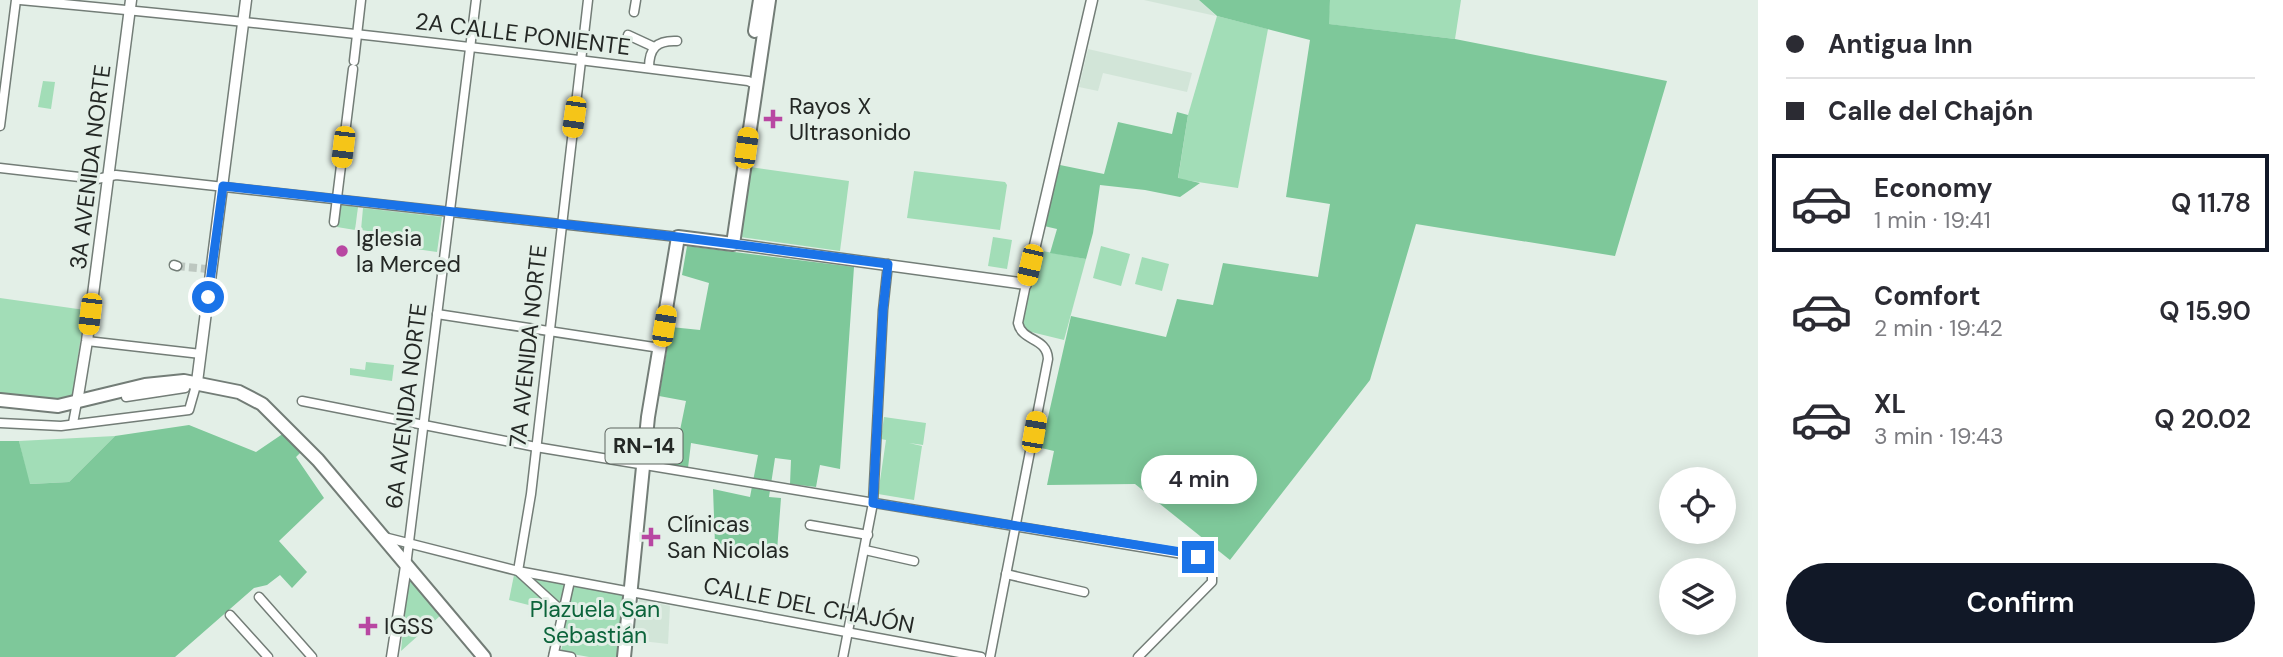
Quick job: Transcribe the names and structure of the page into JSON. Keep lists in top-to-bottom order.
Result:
{
  "streets": {
    "main road": ["RN-14"],
    "street": [
      "2A CALLE PONIENTE",
      "3A AVENIDA NORTE",
      "7A AVENIDA NORTE",
      "6A AVENIDA NORTE",
      "CALLE DEL CHAJÓN"
    ]
  },
  "crossings": [
    ["2A CALLE PONIENTE", "3A AVENIDA NORTE"],
    ["2A CALLE PONIENTE", "7A AVENIDA NORTE"],
    ["2A CALLE PONIENTE", "6A AVENIDA NORTE"],
    ["7A AVENIDA NORTE", "CALLE DEL CHAJÓN"],
    ["6A AVENIDA NORTE", "CALLE DEL CHAJÓN"],
    ["RN-14", "CALLE DEL CHAJÓN"]
  ],
  "parks": ["Plazuela San Sebastián"],
  "places": {
    "health": ["Rayos X Ultrasonido", "Clínicas San Nicolas", "IGSS"],
    "other": ["Iglesia la Merced"]
  },
  "page": {
    "banner": ["Antigua Inn", "Calle del Chajón"],
    "list": [
      {
        "name": "Economy",
        "note": "1 min · 19:41",
        "value": "Q 11.78"
      },
      {
        "name": "Comfort",
        "note": "2 min · 19:42",
        "value": "Q 15.90"
      },
      {
        "name": "XL",
        "note": "3 min · 19:43",
        "value": "Q 20.02"
      }
    ],
    "bubble": "4 min",
    "buttons": "Confirm"
  }
}
